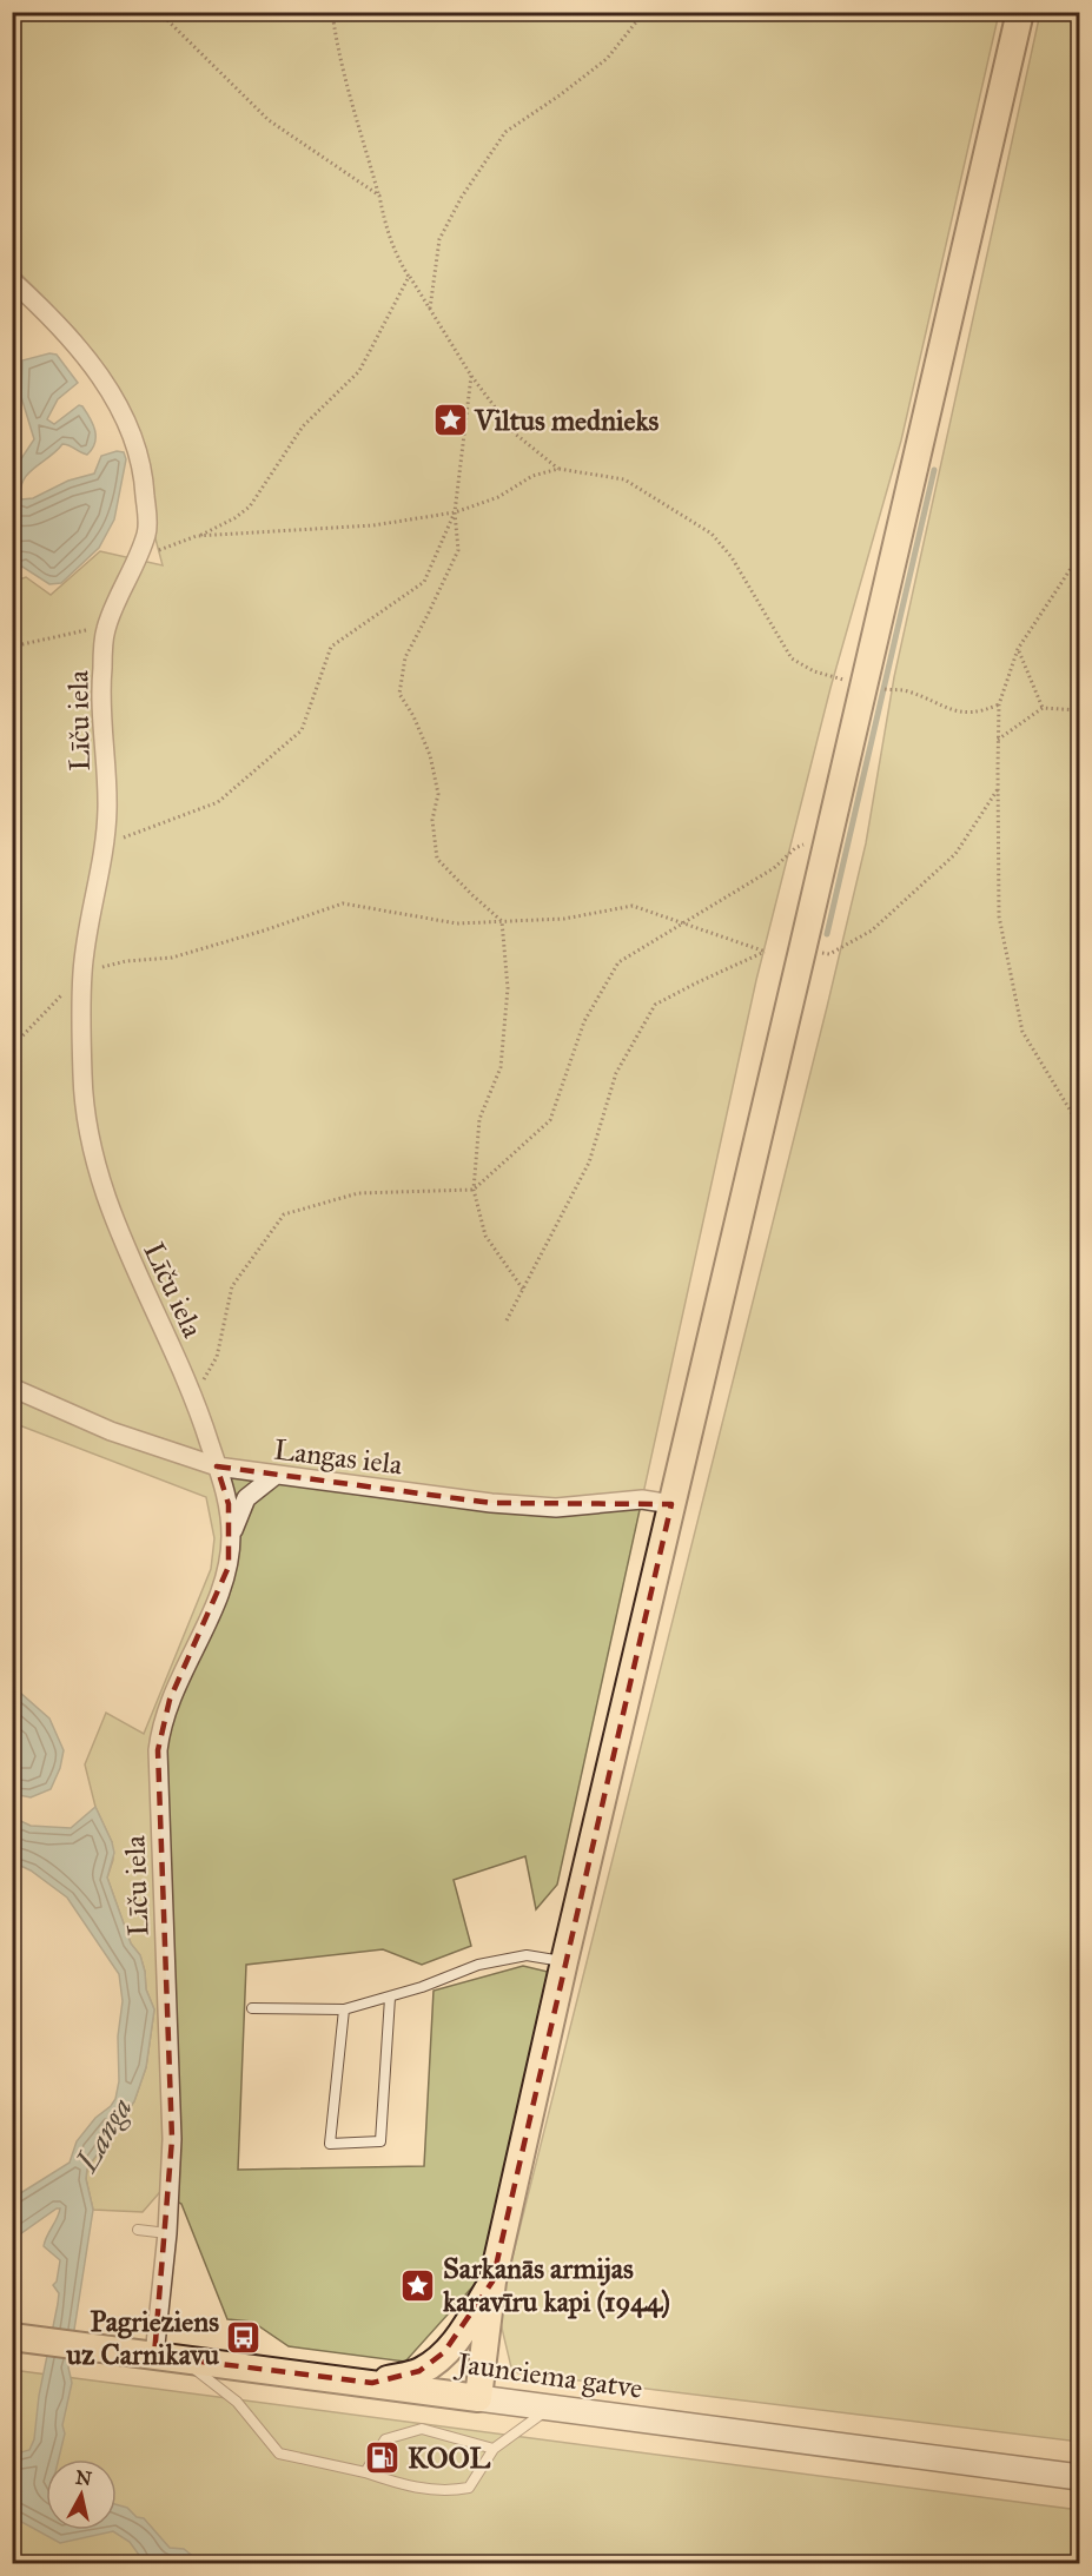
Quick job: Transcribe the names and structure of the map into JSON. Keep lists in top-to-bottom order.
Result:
{
  "streets": {
    "main road": ["Jaunciema gatve"],
    "street": ["Līču iela", "Langas iela"]
  },
  "crossings": [
    ["Līču iela", "Langas iela"],
    ["Līču iela", "Jaunciema gatve"]
  ],
  "water": ["Langa"],
  "places": {
    "place": ["Viltus mednieks", "Sarkanās armijas karavīru kapi (1944)"],
    "bus stop": ["Pagrieziens uz Carnikavu"],
    "fuel station": ["KOOL"]
  },
  "north": "top"
}
